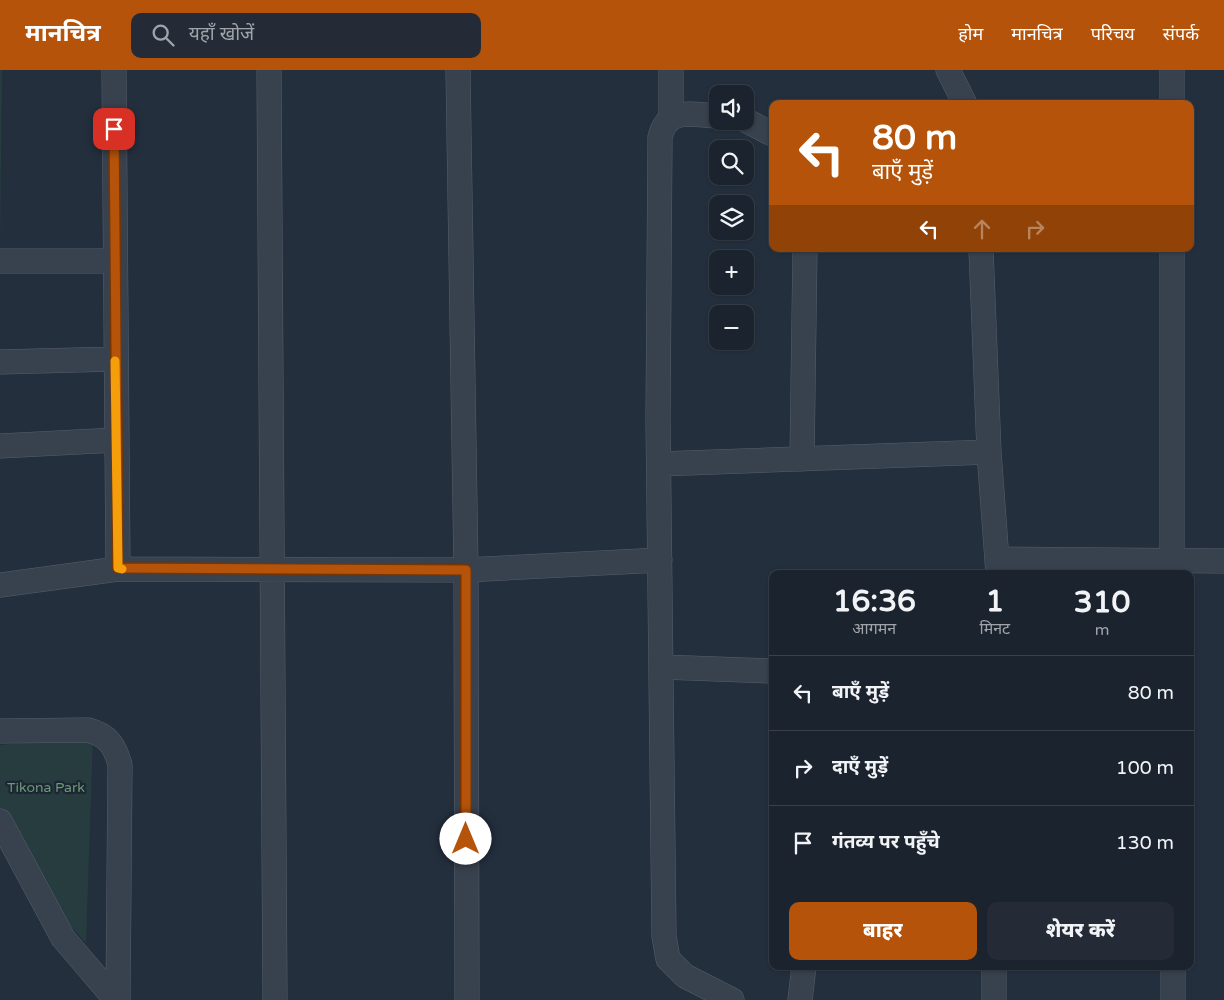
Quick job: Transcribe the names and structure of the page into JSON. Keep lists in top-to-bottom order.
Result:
{
  "parks": ["Tikona Park"],
  "page": {
    "header": "मानचित्र",
    "search": "यहाँ खोजें",
    "nav": [
      "होम",
      "मानचित्र",
      "परिचय",
      "संपर्क"
    ],
    "map_buttons": ["+", "−"],
    "turn": ["80 m", "बाएँ मुड़ें"],
    "eta": [
      "16:36",
      "आगमन",
      "1",
      "मिनट",
      "310",
      "m"
    ],
    "list": [
      {
        "name": "बाएँ मुड़ें",
        "value": "80 m"
      },
      {
        "name": "दाएँ मुड़ें",
        "value": "100 m"
      },
      {
        "name": "गंतव्य पर पहुँचे",
        "value": "130 m"
      }
    ],
    "buttons": ["बाहर", "शेयर करें"]
  }
}
